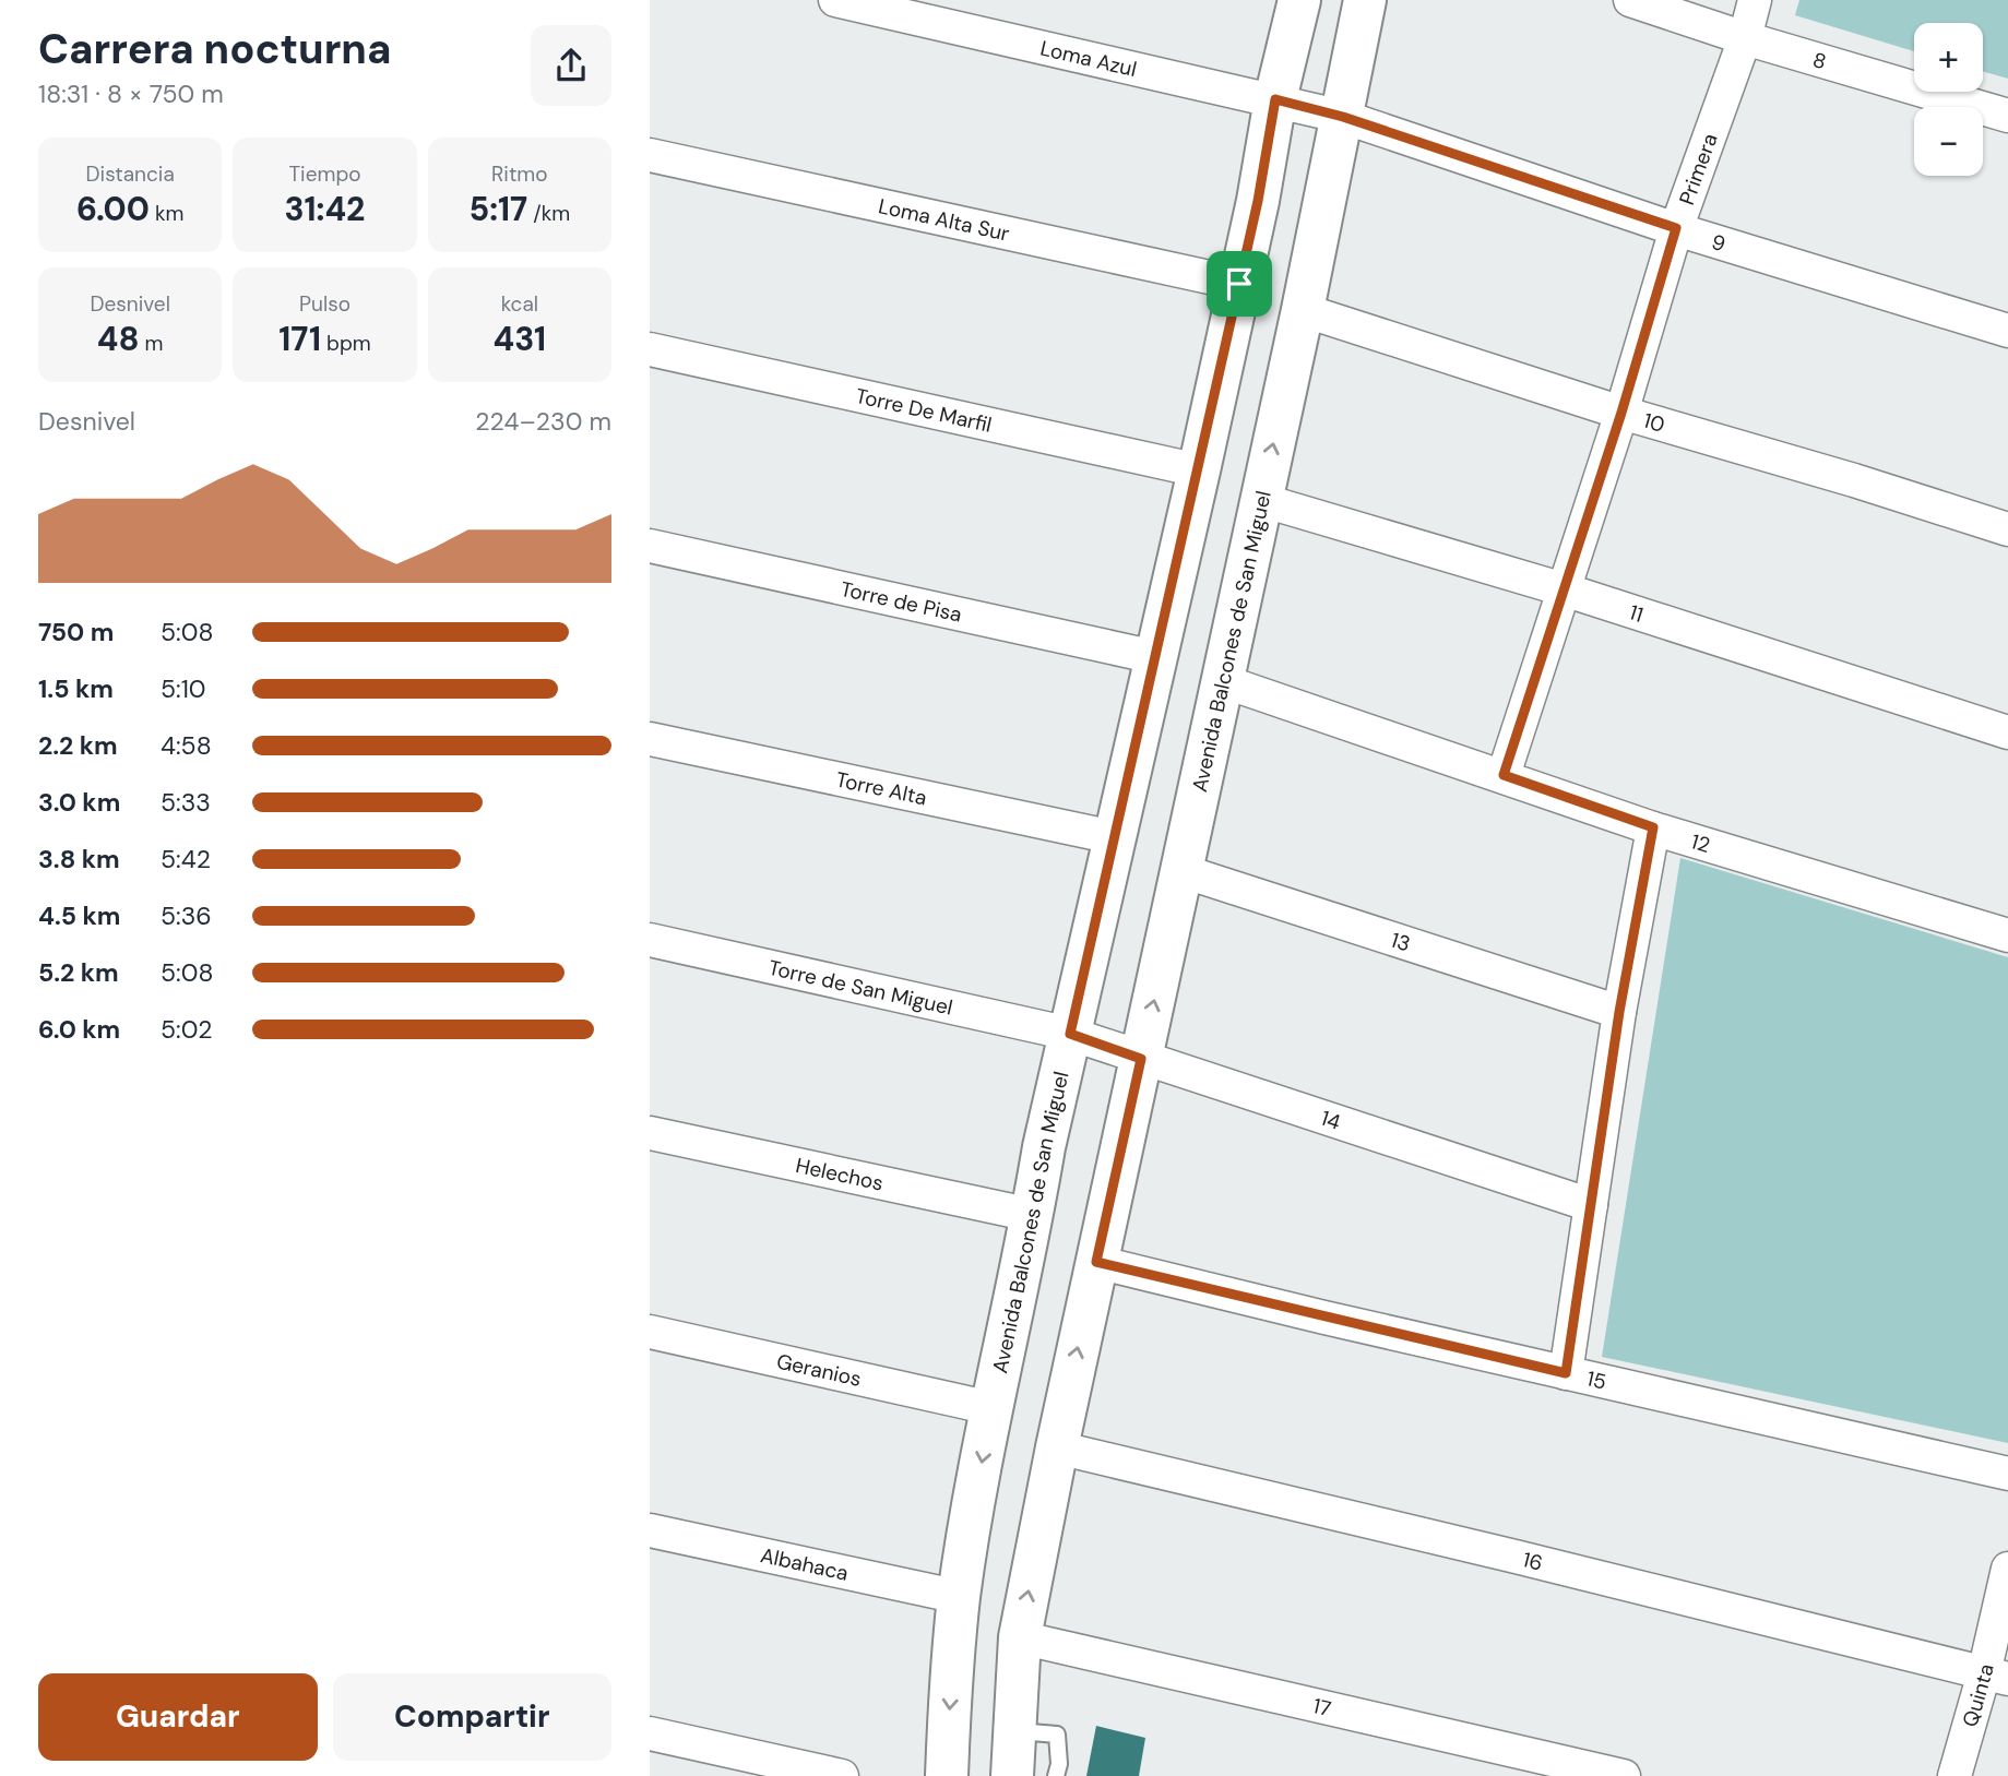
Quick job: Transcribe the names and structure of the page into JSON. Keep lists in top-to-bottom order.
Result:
{
  "streets": {
    "street": [
      "Loma Azul",
      "8",
      "Primera",
      "Loma Alta Sur",
      "9",
      "Torre De Marfil",
      "10",
      "Torre de Pisa",
      "11",
      "Avenida Balcones de San Miguel",
      "Torre Alta",
      "12",
      "13",
      "Torre de San Miguel",
      "14",
      "Helechos",
      "Geranios",
      "15",
      "16",
      "Albahaca",
      "Quinta",
      "17"
    ]
  },
  "crossings": [
    ["Loma Azul", "9"],
    ["Loma Azul", "Avenida Balcones de San Miguel"],
    ["8", "Primera"],
    ["Primera", "9"],
    ["Primera", "10"],
    ["Primera", "11"],
    ["Primera", "12"],
    ["Loma Alta Sur", "Avenida Balcones de San Miguel"],
    ["9", "Avenida Balcones de San Miguel"],
    ["Torre De Marfil", "Avenida Balcones de San Miguel"],
    ["10", "Avenida Balcones de San Miguel"],
    ["Torre de Pisa", "Avenida Balcones de San Miguel"],
    ["11", "Avenida Balcones de San Miguel"],
    ["Avenida Balcones de San Miguel", "Torre Alta"],
    ["Avenida Balcones de San Miguel", "12"],
    ["Avenida Balcones de San Miguel", "13"],
    ["Avenida Balcones de San Miguel", "Torre de San Miguel"],
    ["Avenida Balcones de San Miguel", "14"],
    ["Avenida Balcones de San Miguel", "Helechos"],
    ["Avenida Balcones de San Miguel", "Geranios"],
    ["Avenida Balcones de San Miguel", "15"],
    ["Avenida Balcones de San Miguel", "16"],
    ["Avenida Balcones de San Miguel", "Albahaca"],
    ["Avenida Balcones de San Miguel", "17"],
    ["Torre de San Miguel", "14"],
    ["16", "Quinta"]
  ],
  "page": {
    "heading": ["Carrera nocturna", "18:31 · 8 × 750 m"],
    "map_buttons": ["+", "−"],
    "stats": [
      ["Distancia", "6.00 km"],
      ["Tiempo", "31:42"],
      ["Ritmo", "5:17 /km"],
      ["Desnivel", "48 m"],
      ["Pulso", "171 bpm"],
      ["kcal", "431"]
    ],
    "chart": ["Desnivel", "224–230 m"],
    "list": [
      {
        "name": "750 m",
        "note": "5:08"
      },
      {
        "name": "1.5 km",
        "note": "5:10"
      },
      {
        "name": "2.2 km",
        "note": "4:58"
      },
      {
        "name": "3.0 km",
        "note": "5:33"
      },
      {
        "name": "3.8 km",
        "note": "5:42"
      },
      {
        "name": "4.5 km",
        "note": "5:36"
      },
      {
        "name": "5.2 km",
        "note": "5:08"
      },
      {
        "name": "6.0 km",
        "note": "5:02"
      }
    ],
    "buttons": ["Guardar", "Compartir"]
  }
}
